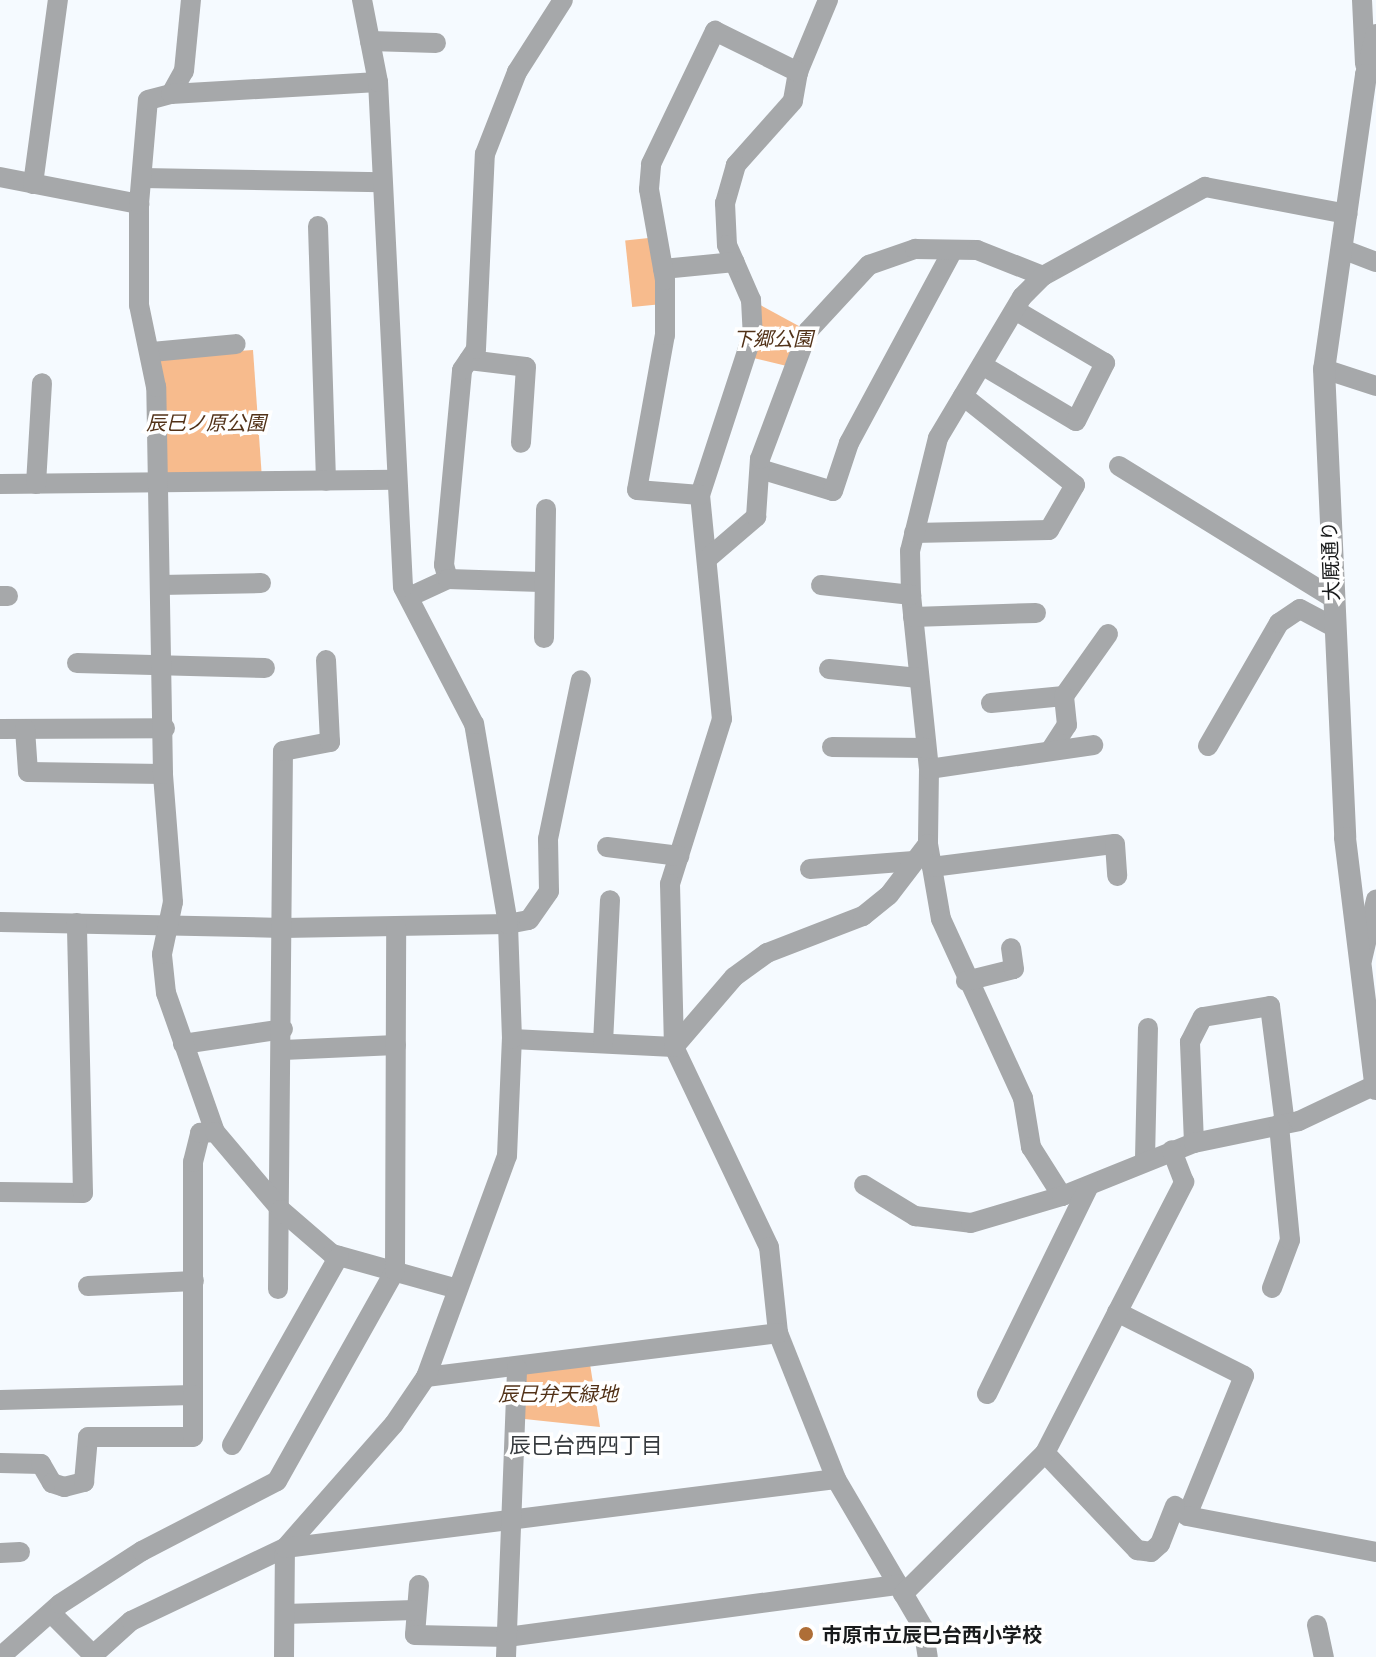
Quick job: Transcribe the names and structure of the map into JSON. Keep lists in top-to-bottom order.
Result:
{
  "streets": {
    "street": ["大厩通り"]
  },
  "districts": ["辰巳台西四丁目"],
  "parks": ["下郷公園", "辰巳ノ原公園", "辰巳弁天緑地"],
  "places": ["市原市立辰巳台西小学校"]
}
